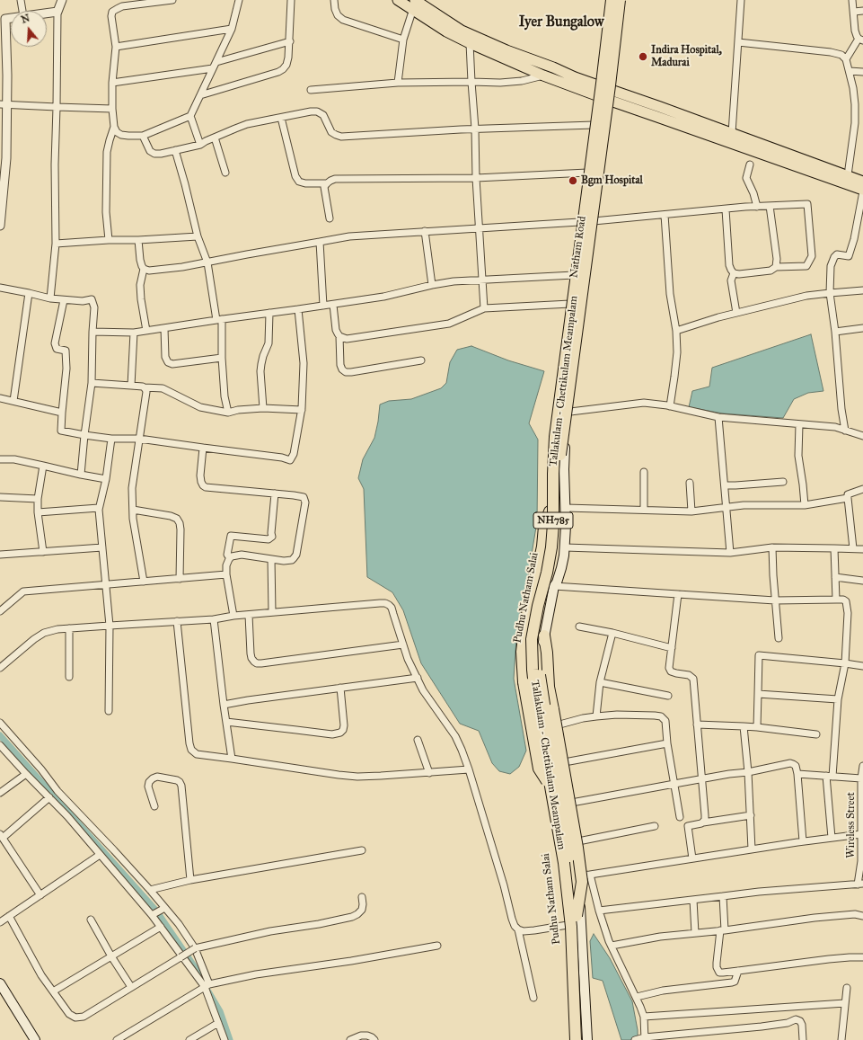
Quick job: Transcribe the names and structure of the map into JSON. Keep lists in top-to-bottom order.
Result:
{
  "streets": {
    "highway": ["Tallakulam - Chettikulam Meampalam", "NH785"],
    "main road": ["Natham Road", "Pudhu Natham Salai"],
    "street": ["Wireless Street"]
  },
  "crossings": [
    ["Natham Road", "Tallakulam - Chettikulam Meampalam"],
    ["Natham Road", "Pudhu Natham Salai"]
  ],
  "districts": ["Iyer Bungalow"],
  "places": ["Indira Hospital, Madurai", "Bgm Hospital"],
  "north": "top"
}
